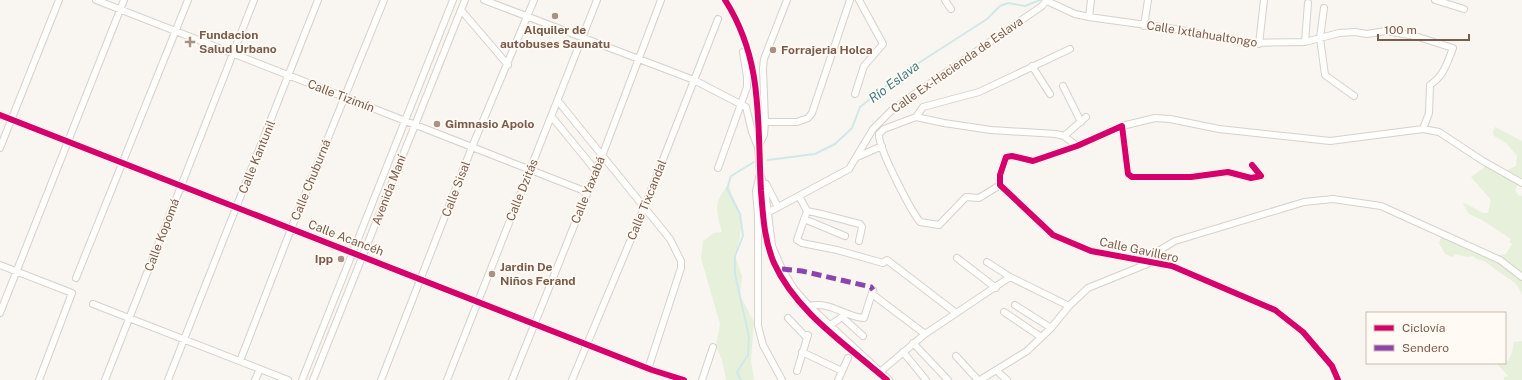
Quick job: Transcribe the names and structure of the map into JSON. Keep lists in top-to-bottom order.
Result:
{
  "streets": {
    "street": [
      "Calle Ixtlahualtongo",
      "Calle Ex-Hacienda de Eslava",
      "Calle Tizimín",
      "Calle Kantunil",
      "Calle Chuburná",
      "Calle Sisal",
      "Avenida Maní",
      "Calle Dzitás",
      "Calle Yaxabá",
      "Calle Tixcandal",
      "Calle Kopomá",
      "Calle Acancéh",
      "Calle Gavillero"
    ]
  },
  "crossings": [
    ["Calle Ixtlahualtongo", "Calle Ex-Hacienda de Eslava"],
    ["Calle Tizimín", "Calle Kantunil"],
    ["Calle Tizimín", "Calle Chuburná"],
    ["Calle Tizimín", "Calle Sisal"],
    ["Calle Tizimín", "Avenida Maní"],
    ["Calle Tizimín", "Calle Dzitás"],
    ["Calle Tizimín", "Calle Yaxabá"],
    ["Calle Tizimín", "Calle Kopomá"],
    ["Calle Kantunil", "Calle Acancéh"],
    ["Calle Chuburná", "Calle Acancéh"],
    ["Calle Sisal", "Calle Acancéh"],
    ["Avenida Maní", "Calle Acancéh"],
    ["Calle Dzitás", "Calle Acancéh"],
    ["Calle Yaxabá", "Calle Acancéh"],
    ["Calle Tixcandal", "Calle Acancéh"],
    ["Calle Kopomá", "Calle Acancéh"]
  ],
  "water": ["Río Eslava"],
  "places": {
    "other": [
      "Alquiler de autobuses Saunatu",
      "Forrajeria Holca",
      "Gimnasio Apolo",
      "Ipp",
      "Jardin De Niños Ferand"
    ],
    "health": ["Fundacion Salud Urbano"]
  },
  "legend": ["Ciclovía", "Sendero"],
  "scale_bar": "100 m"
}
